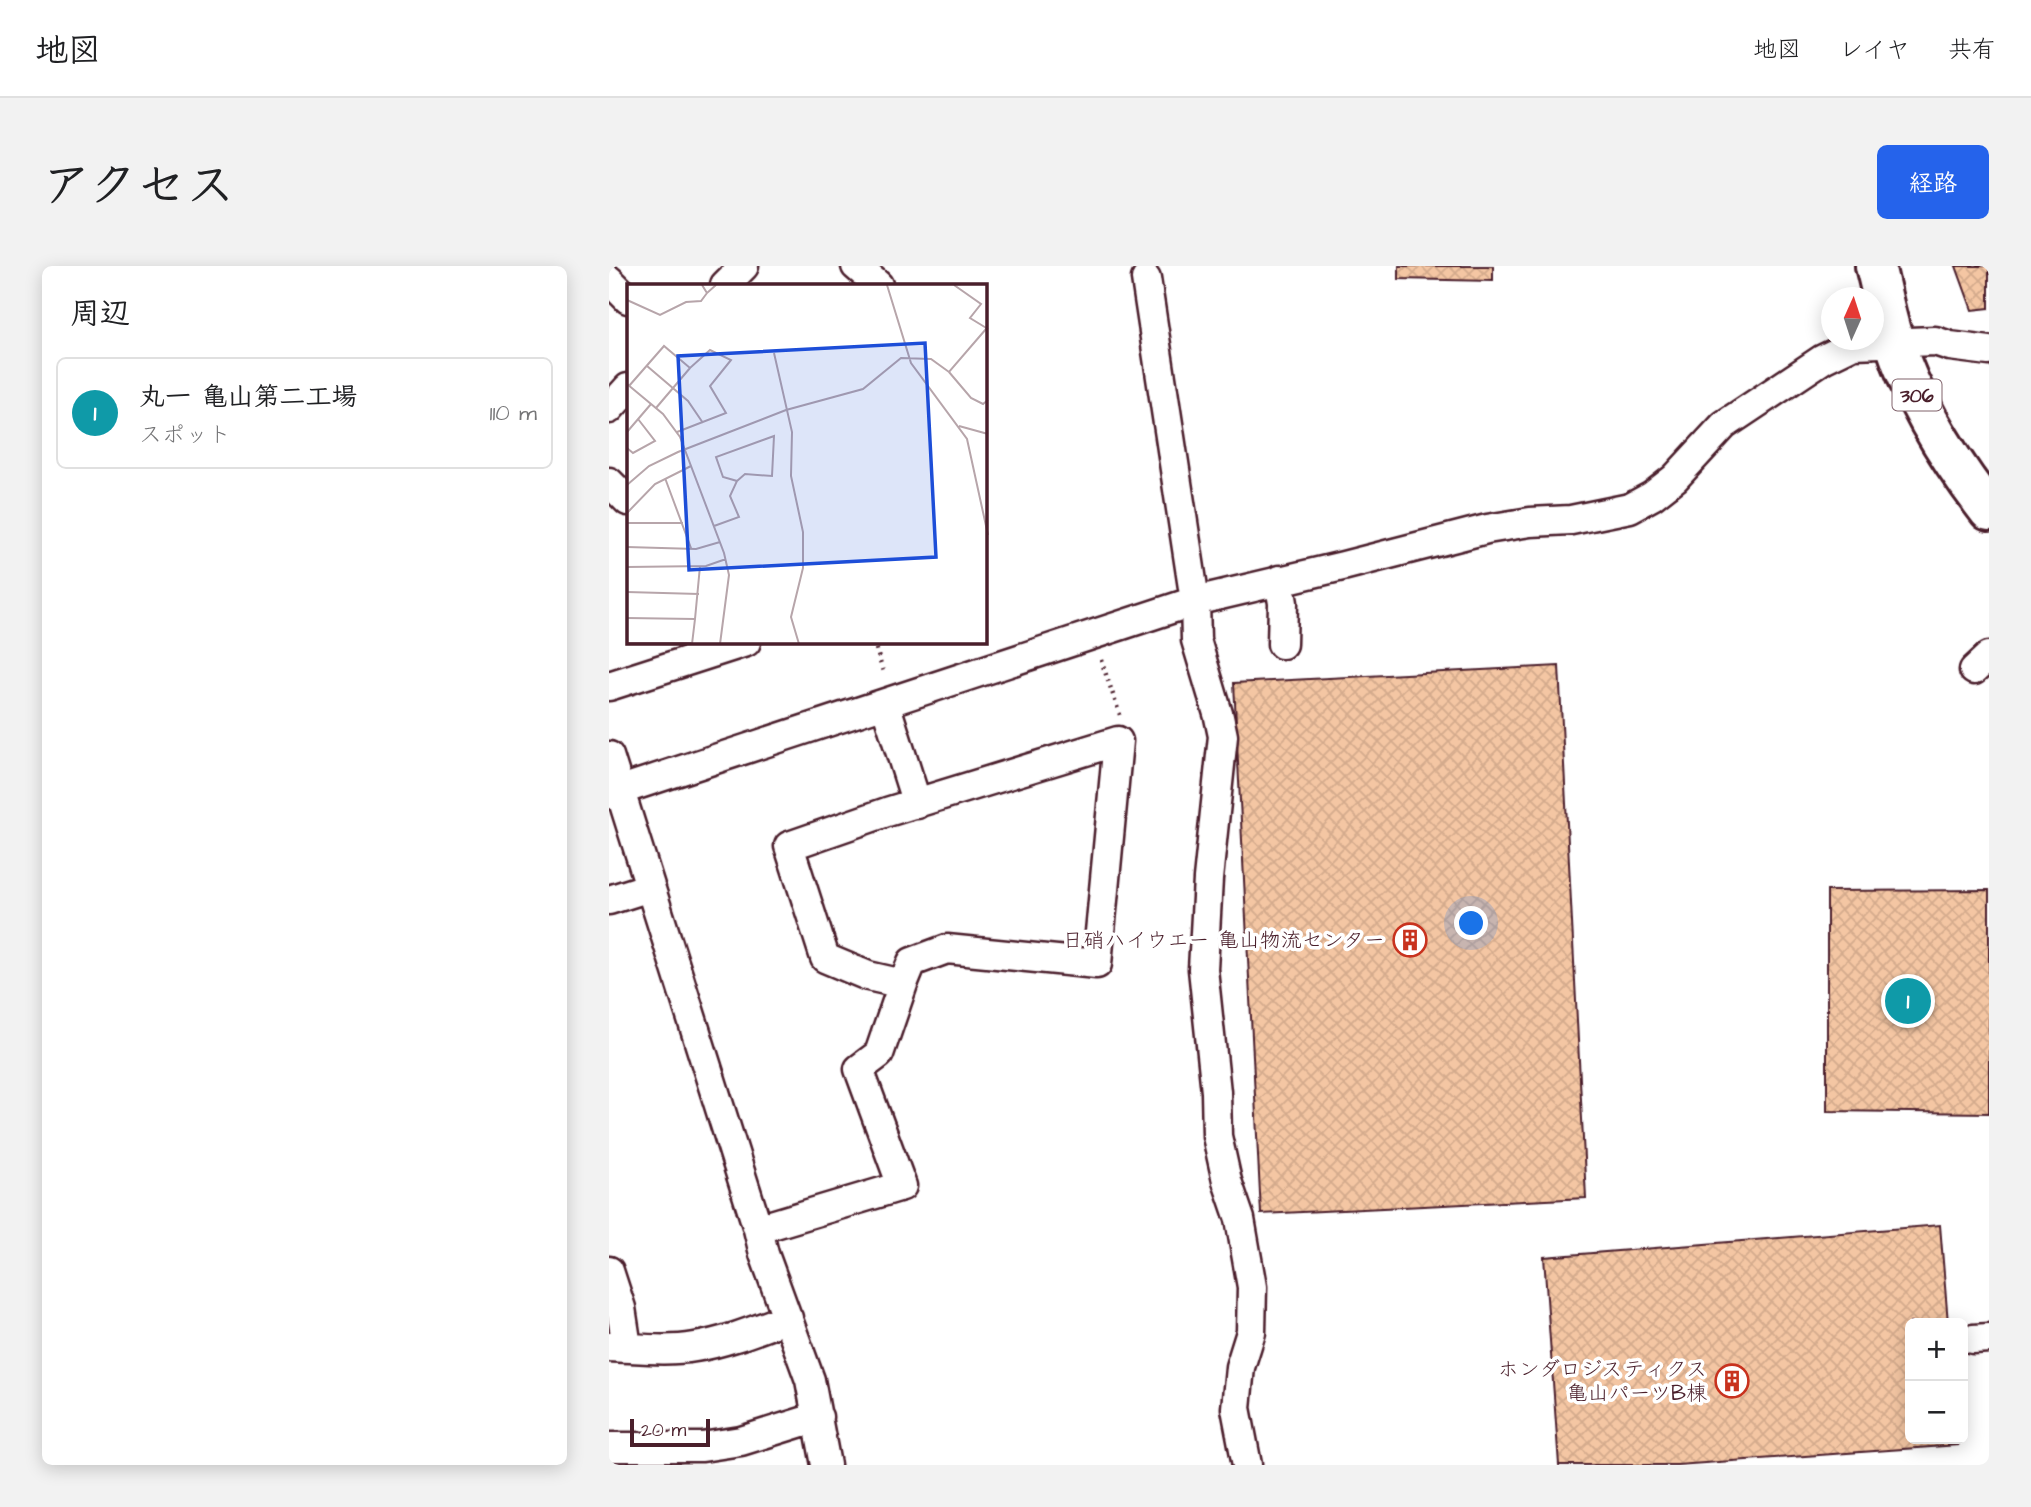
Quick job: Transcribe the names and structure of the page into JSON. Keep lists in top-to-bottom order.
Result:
{
  "streets": {
    "highway": ["306"]
  },
  "places": {
    "building": ["日硝ハイウエー 亀山物流センター", "ホンダロジスティクス 亀山パーツB棟"]
  },
  "scale_bar": "20 m",
  "north": "top",
  "page": {
    "header": "地図",
    "nav": ["地図", "レイヤ", "共有"],
    "title": "アクセス",
    "buttons": "経路",
    "heading": "周辺",
    "list": [
      {
        "mark": "1",
        "name": "丸一 亀山第二工場",
        "note": "スポット",
        "value": "110 m"
      }
    ],
    "pins": "1",
    "map_buttons": ["+", "−"],
    "scale": "20 m"
  }
}
